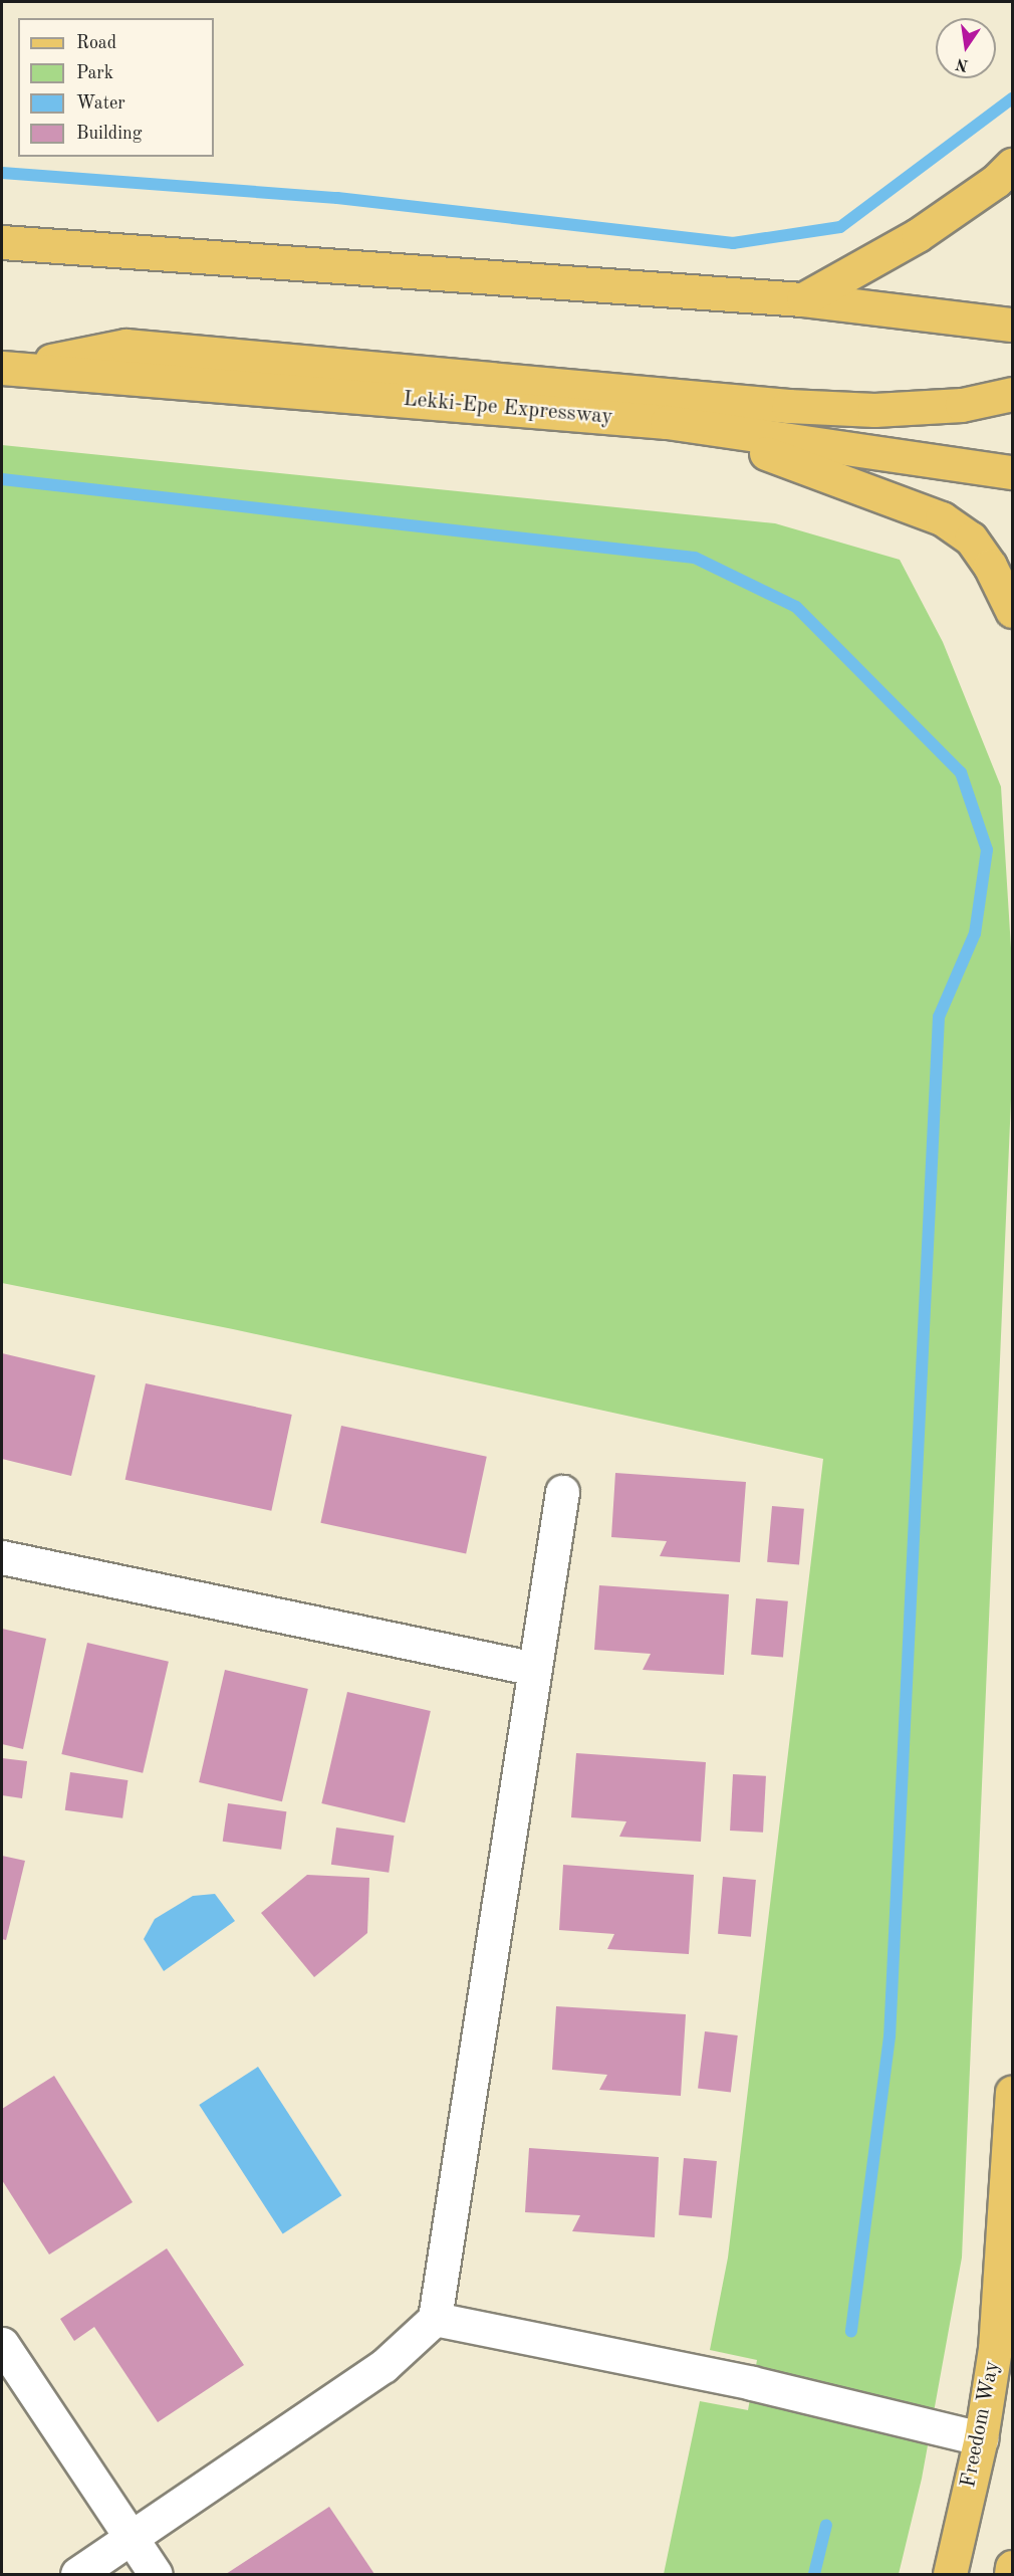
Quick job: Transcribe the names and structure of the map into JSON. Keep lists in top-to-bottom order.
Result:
{
  "streets": {
    "main road": ["Lekki-Epe Expressway", "Freedom Way"]
  },
  "legend": [
    "Road",
    "Park",
    "Water",
    "Building"
  ],
  "north": "bottom"
}
